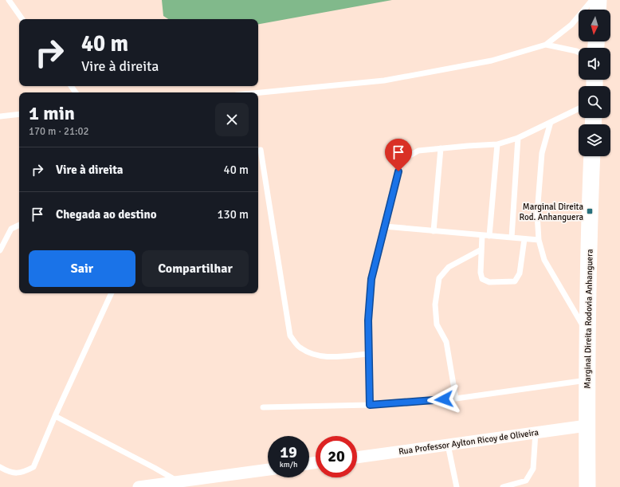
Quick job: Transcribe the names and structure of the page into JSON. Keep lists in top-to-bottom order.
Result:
{
  "streets": {
    "street": ["Marginal Direita Rodovia Anhanguera", "Rua Professor Aylton Ricoy de Oliveira"]
  },
  "crossings": [
    ["Marginal Direita Rodovia Anhanguera", "Rua Professor Aylton Ricoy de Oliveira"]
  ],
  "places": {
    "transit": ["Marginal Direita Rod. Anhanguera"]
  },
  "north": "bottom",
  "page": {
    "turn": ["40 m", "Vire à direita"],
    "heading": ["1 min", "170 m · 21:02"],
    "list": [
      {
        "name": "Vire à direita",
        "value": "40 m"
      },
      {
        "name": "Chegada ao destino",
        "value": "130 m"
      }
    ],
    "buttons": ["Sair", "Compartilhar"],
    "speed": "19 km/h",
    "limit": "20"
  }
}
